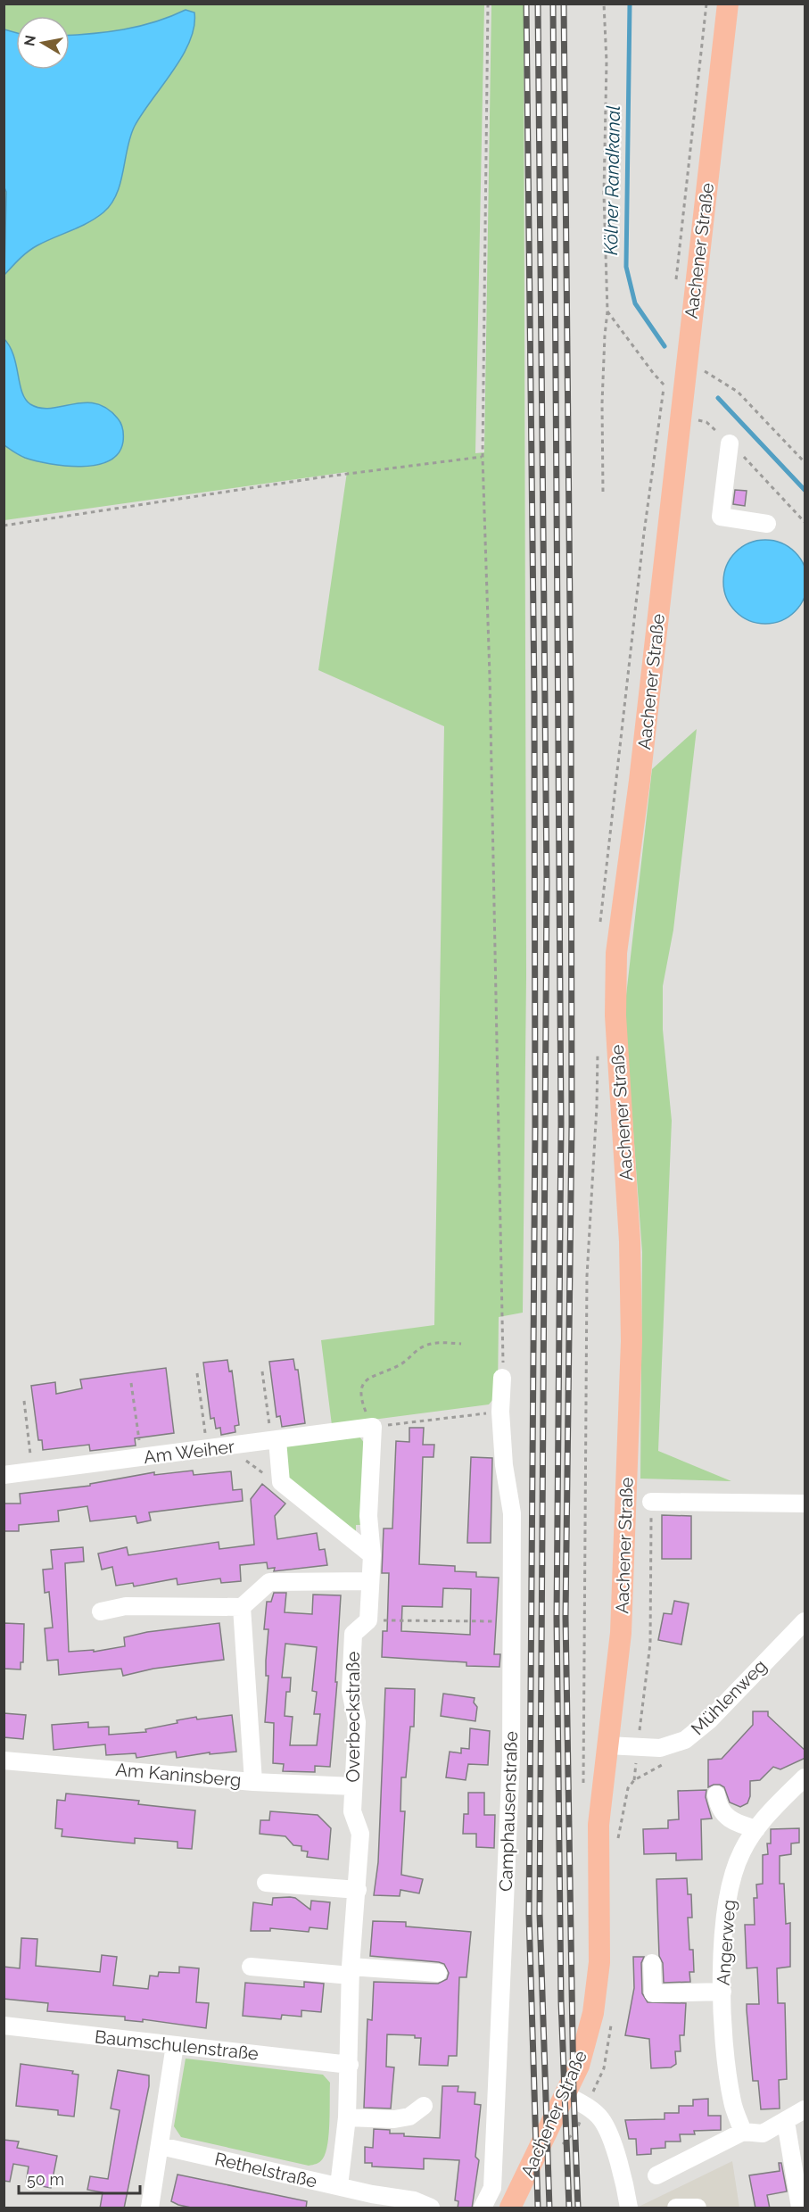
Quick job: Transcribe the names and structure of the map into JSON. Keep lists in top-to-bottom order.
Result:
{
  "streets": {
    "main road": ["Aachener Straße"],
    "street": [
      "Am Weiher",
      "Mühlenweg",
      "Overbeckstraße",
      "Am Kaninsberg",
      "Camphausenstraße",
      "Angerweg",
      "Baumschulenstraße",
      "Rethelstraße"
    ]
  },
  "crossings": [
    ["Aachener Straße", "Mühlenweg"],
    ["Overbeckstraße", "Am Kaninsberg"],
    ["Overbeckstraße", "Baumschulenstraße"],
    ["Overbeckstraße", "Rethelstraße"]
  ],
  "water": ["Kölner Randkanal"],
  "scale_bar": "50 m",
  "north": "left"
}
